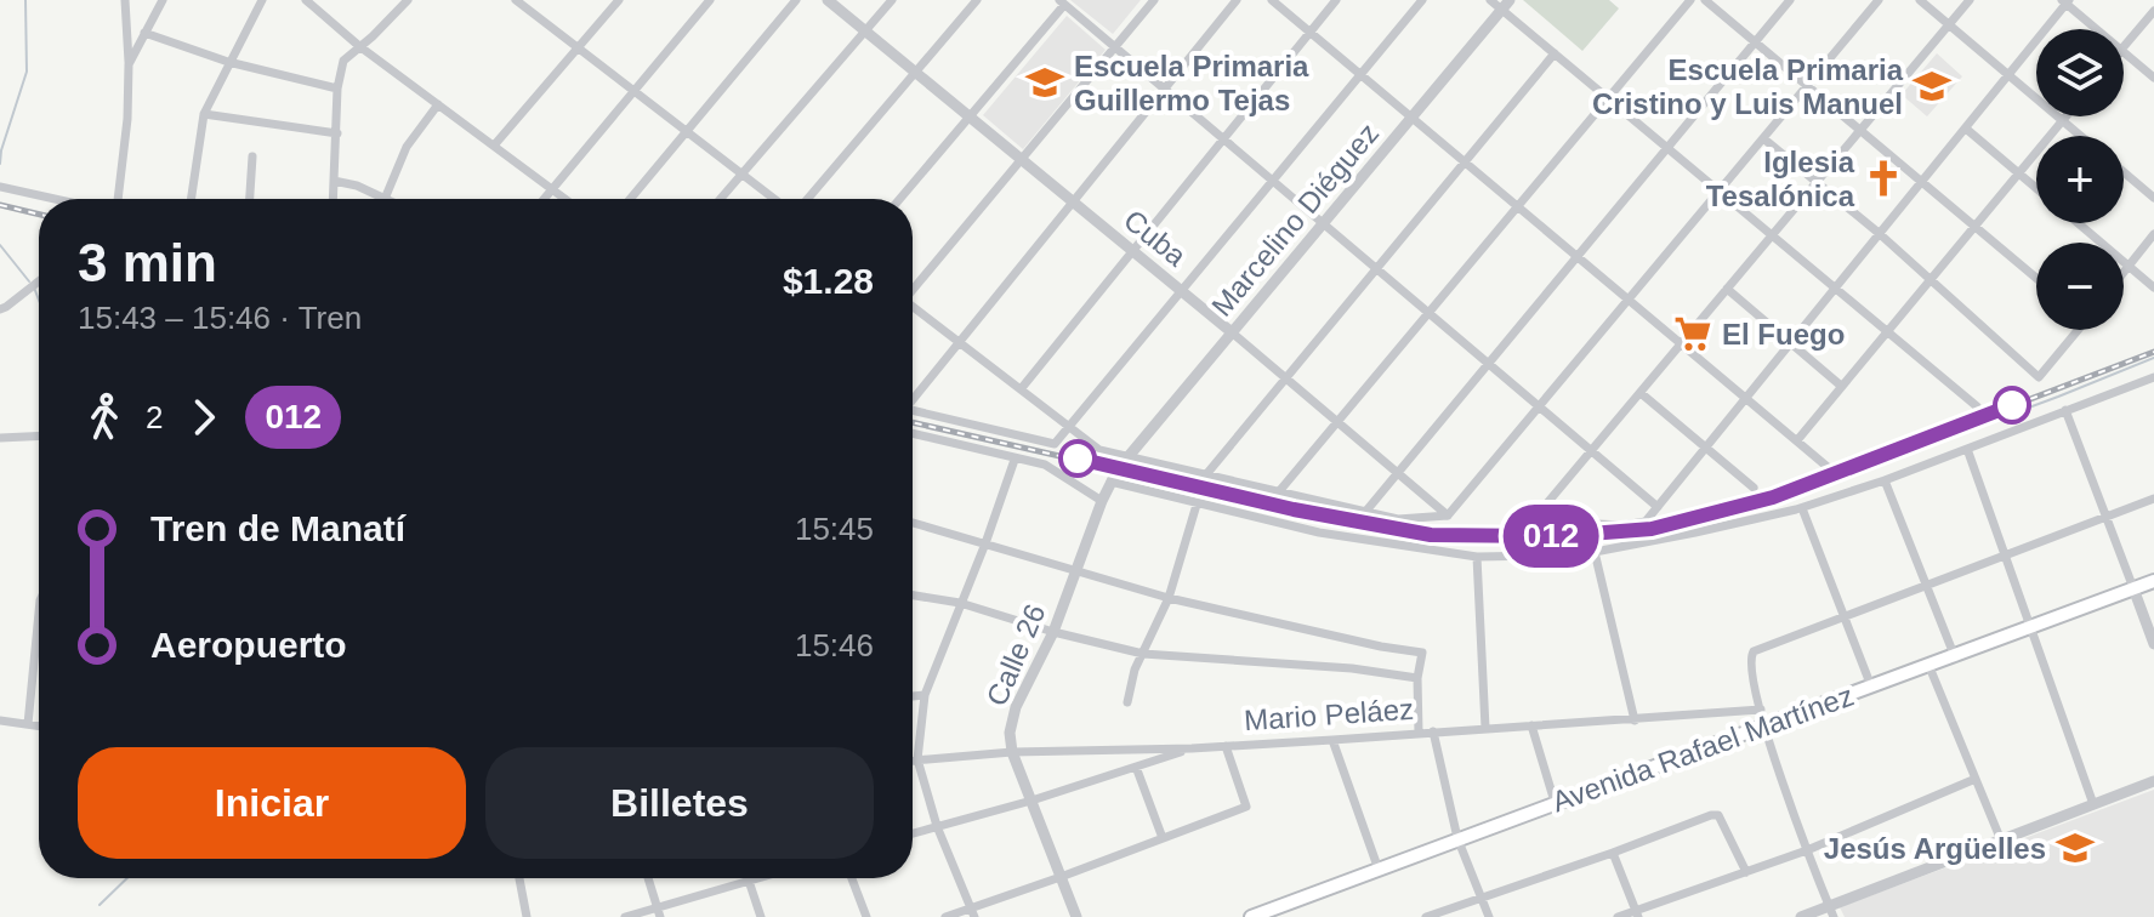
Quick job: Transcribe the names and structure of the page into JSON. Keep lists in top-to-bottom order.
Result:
{
  "streets": {
    "main road": ["Avenida Rafael Martínez"],
    "street": [
      "Marcelino Diéguez",
      "Cuba",
      "Calle 26",
      "Mario Peláez"
    ]
  },
  "crossings": [
    ["Marcelino Diéguez", "Cuba"],
    ["Marcelino Diéguez", "Calle 26"],
    ["Calle 26", "Mario Peláez"]
  ],
  "places": {
    "school or university": ["Escuela Primaria Guillermo Tejas", "Escuela Primaria Cristino y Luis Manuel", "Jesús Argüelles"],
    "church": ["Iglesia Tesalónica"],
    "supermarket": ["El Fuego"]
  },
  "page": {
    "on_map": "012",
    "map_buttons": ["+", "−"],
    "heading": ["3 min", "15:43 – 15:46 · Tren", "$1.28"],
    "legs": ["2", "012"],
    "list": [
      {
        "name": "Tren de Manatí",
        "value": "15:45"
      },
      {
        "name": "Aeropuerto",
        "value": "15:46"
      }
    ],
    "buttons": ["Iniciar", "Billetes"]
  }
}
